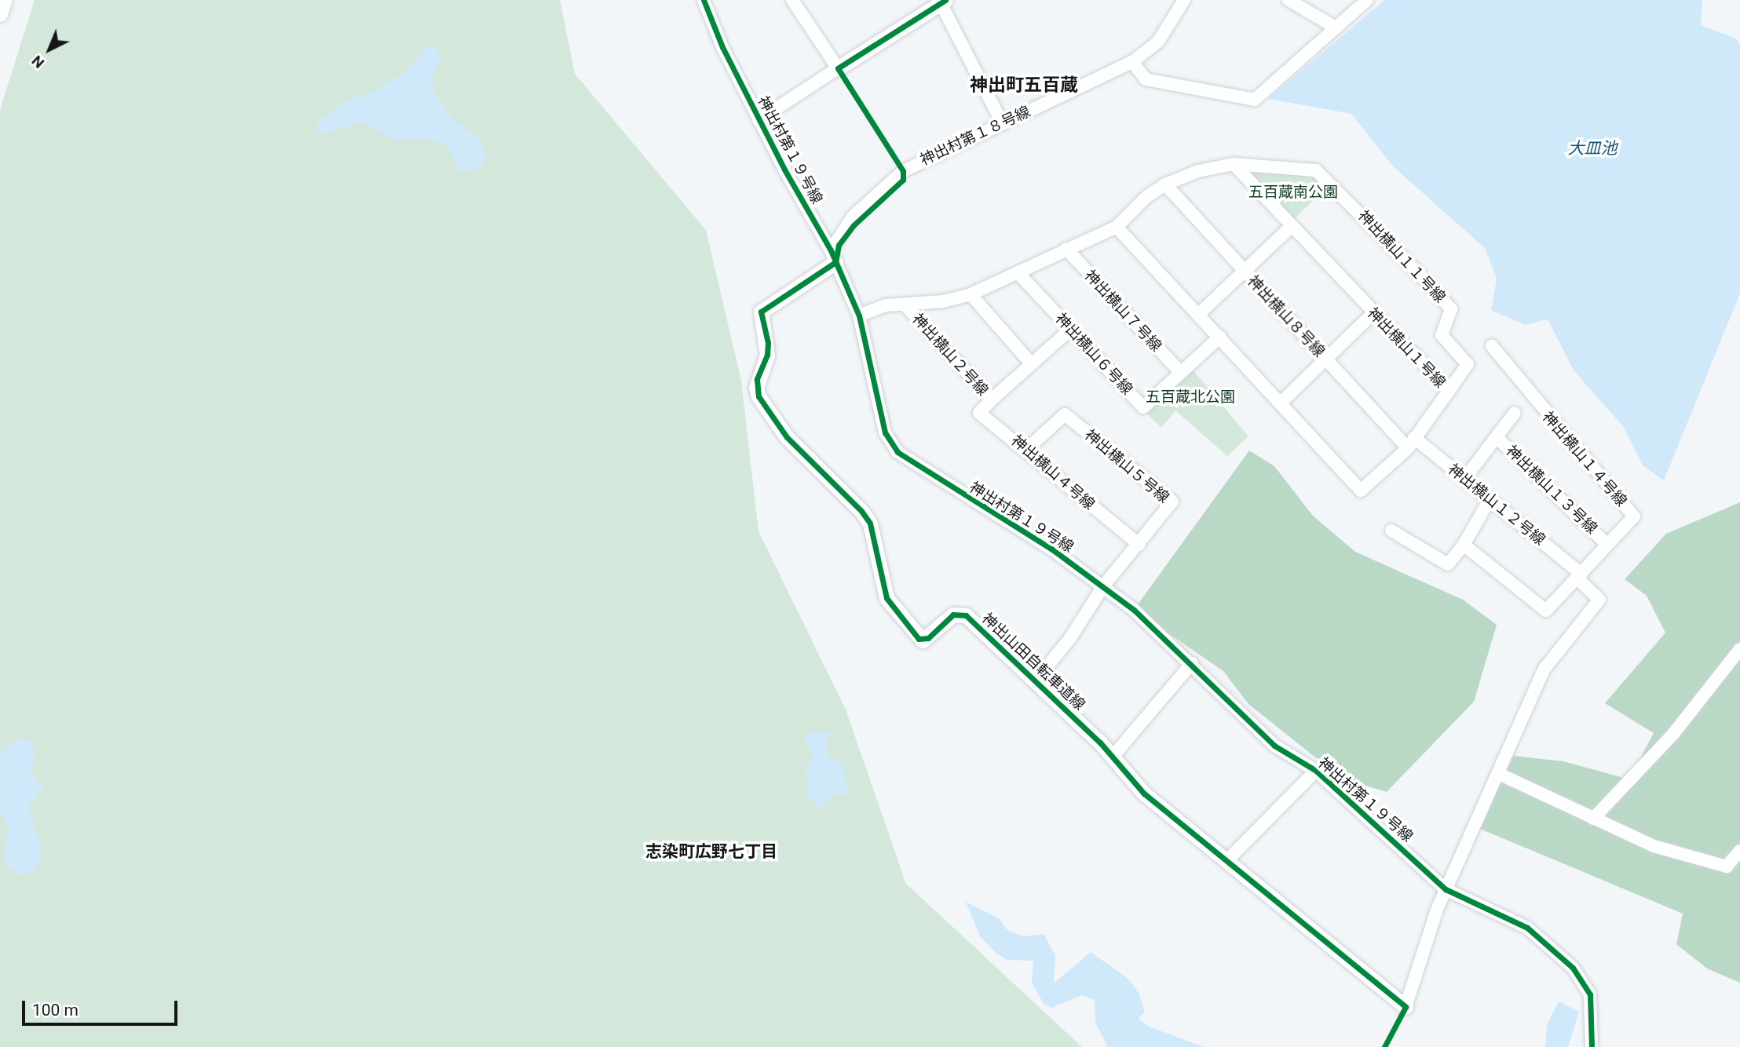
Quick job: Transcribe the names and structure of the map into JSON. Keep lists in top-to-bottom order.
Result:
{
  "streets": {
    "main road": ["神出山田自転車道線"],
    "street": [
      "神出村第１８号線",
      "神出村第１９号線",
      "神出横山１１号線",
      "神出横山７号線",
      "神出横山８号線",
      "神出横山１号線",
      "神出横山６号線",
      "神出横山２号線",
      "神出横山１４号線",
      "神出横山５号線",
      "神出横山４号線",
      "神出横山１３号線",
      "神出横山１２号線"
    ]
  },
  "crossings": [
    ["神出村第１８号線", "神出村第１９号線"],
    ["神出村第１８号線", "神出山田自転車道線"],
    ["神出村第１９号線", "神出横山５号線"],
    ["神出村第１９号線", "神出山田自転車道線"],
    ["神出横山１１号線", "神出横山１号線"],
    ["神出横山７号線", "神出横山６号線"],
    ["神出横山８号線", "神出横山１号線"],
    ["神出横山８号線", "神出横山１２号線"],
    ["神出横山１号線", "神出横山６号線"],
    ["神出横山１号線", "神出横山１２号線"],
    ["神出横山６号線", "神出横山２号線"],
    ["神出横山２号線", "神出横山４号線"],
    ["神出横山１４号線", "神出横山１３号線"],
    ["神出横山１４号線", "神出横山１２号線"],
    ["神出横山５号線", "神出横山４号線"],
    ["神出横山５号線", "神出山田自転車道線"]
  ],
  "districts": ["神出町五百蔵", "志染町広野七丁目"],
  "water": ["大皿池"],
  "parks": ["五百蔵南公園", "五百蔵北公園"],
  "scale_bar": "100 m",
  "north": "bottom left"
}
